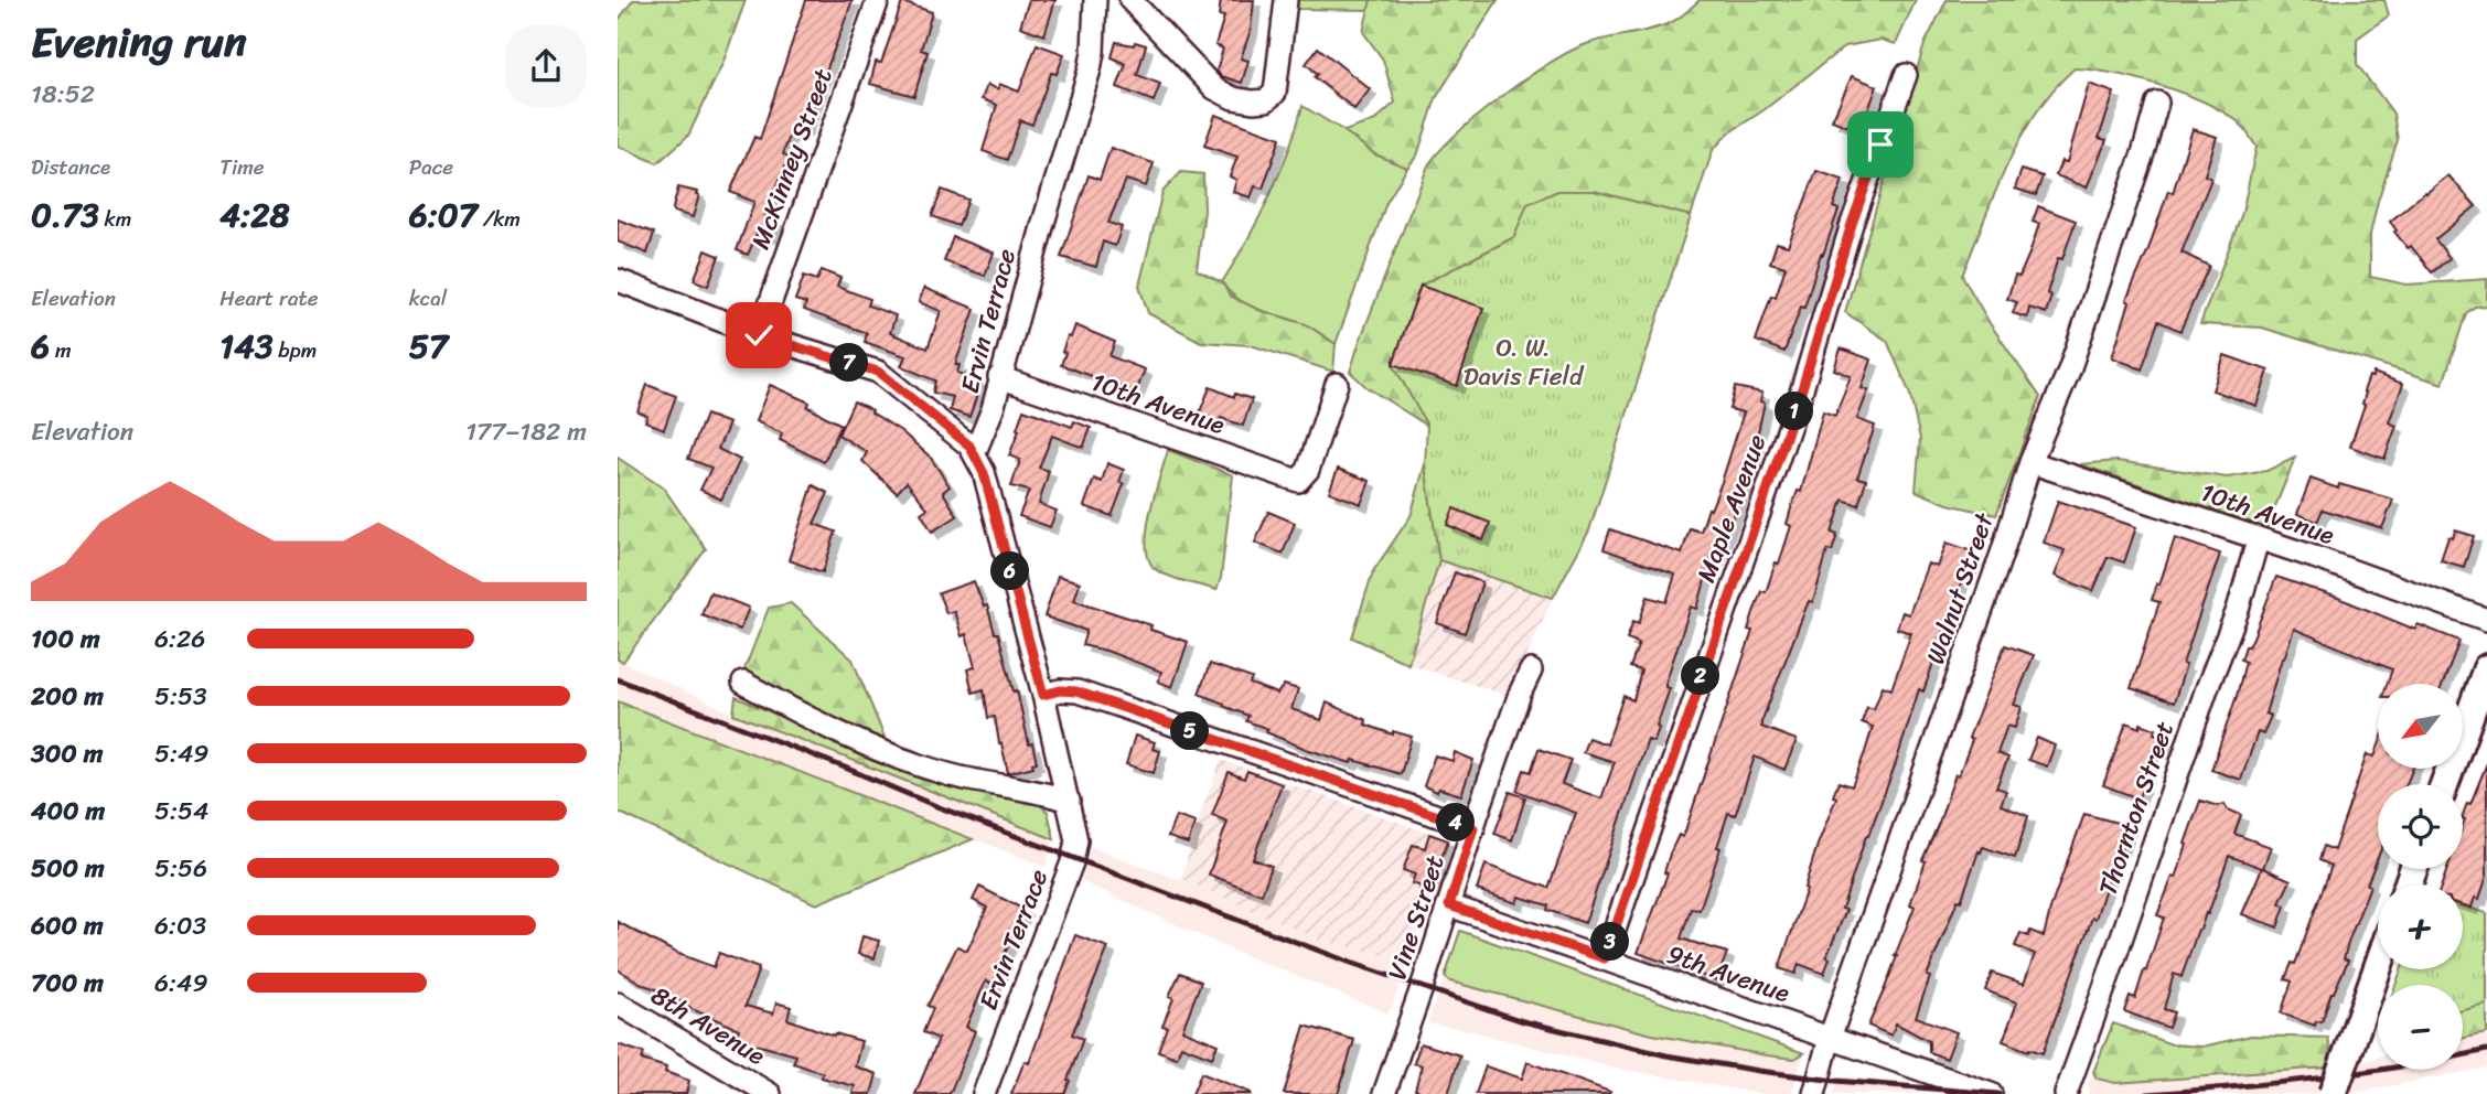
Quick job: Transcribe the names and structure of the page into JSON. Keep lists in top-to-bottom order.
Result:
{
  "streets": {
    "street": [
      "McKinney Street",
      "Ervin Terrace",
      "10th Avenue",
      "Maple Avenue",
      "Walnut Street",
      "Thornton Street",
      "Vine Street",
      "9th Avenue",
      "8th Avenue"
    ]
  },
  "crossings": [
    ["Ervin Terrace", "10th Avenue"],
    ["10th Avenue", "Walnut Street"],
    ["10th Avenue", "Thornton Street"],
    ["Maple Avenue", "9th Avenue"],
    ["Walnut Street", "9th Avenue"],
    ["Vine Street", "9th Avenue"]
  ],
  "parks": ["O. W. Davis Field"],
  "north": "bottom left",
  "page": {
    "heading": ["Evening run", "18:52"],
    "stats": [
      ["Distance", "0.73 km"],
      ["Time", "4:28"],
      ["Pace", "6:07 /km"],
      ["Elevation", "6 m"],
      ["Heart rate", "143 bpm"],
      ["kcal", "57"]
    ],
    "pins": [
      "7",
      "1",
      "6",
      "2",
      "5",
      "4",
      "3"
    ],
    "chart": ["Elevation", "177–182 m"],
    "list": [
      {
        "name": "100 m",
        "note": "6:26"
      },
      {
        "name": "200 m",
        "note": "5:53"
      },
      {
        "name": "300 m",
        "note": "5:49"
      },
      {
        "name": "400 m",
        "note": "5:54"
      },
      {
        "name": "500 m",
        "note": "5:56"
      },
      {
        "name": "600 m",
        "note": "6:03"
      },
      {
        "name": "700 m",
        "note": "6:49"
      }
    ],
    "map_buttons": ["+", "−"]
  }
}
